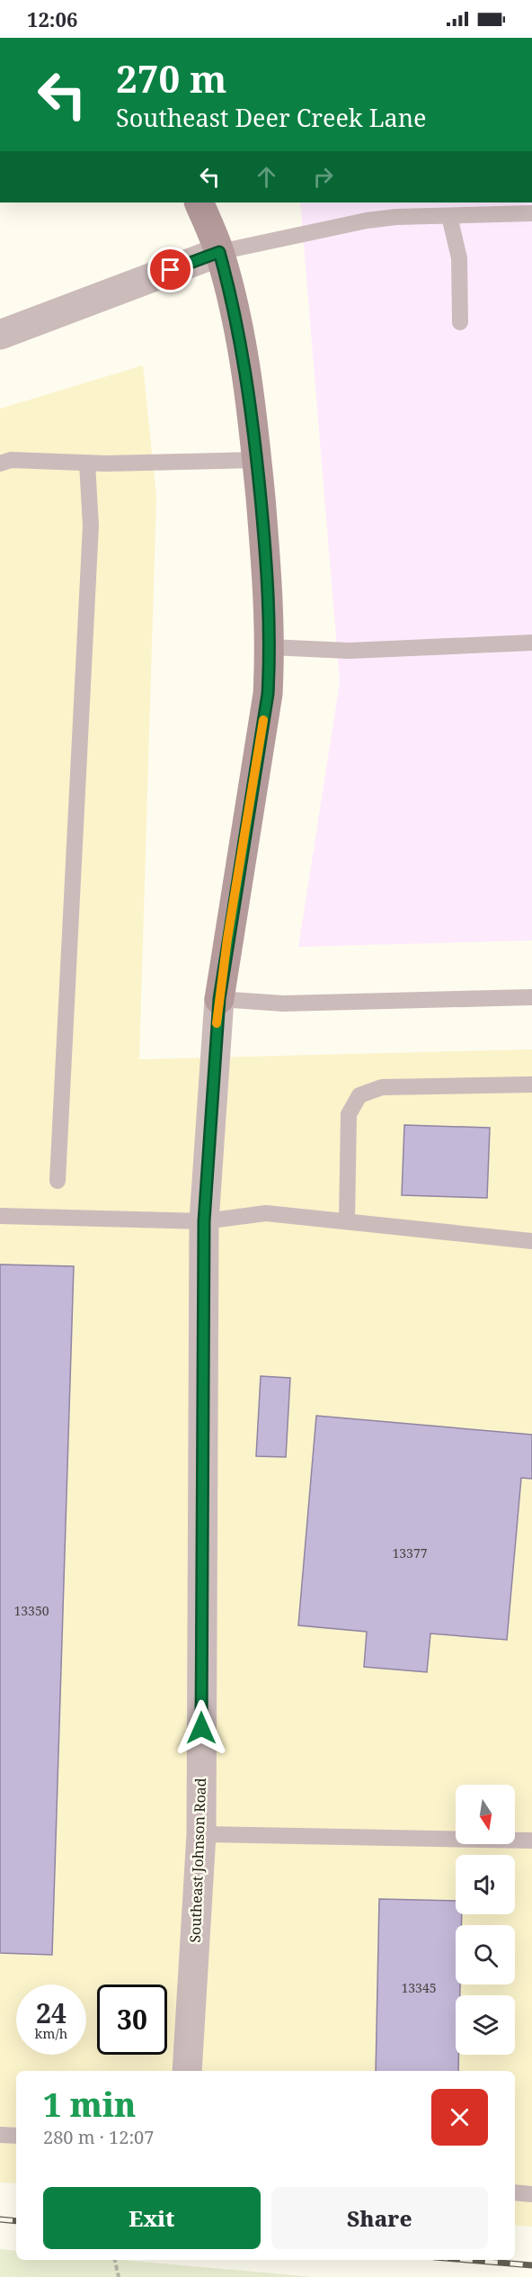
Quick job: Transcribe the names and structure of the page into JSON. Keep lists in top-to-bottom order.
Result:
{
  "streets": {
    "street": ["Southeast Johnson Road"]
  },
  "house_numbers": ["13377", "13350", "13345"],
  "north": "bottom",
  "page": {
    "status": "12:06",
    "turn": ["270 m", "Southeast Deer Creek Lane"],
    "speed": "24 km/h",
    "limit": "30",
    "heading": ["1 min", "280 m · 12:07"],
    "buttons": ["Exit", "Share"]
  }
}
